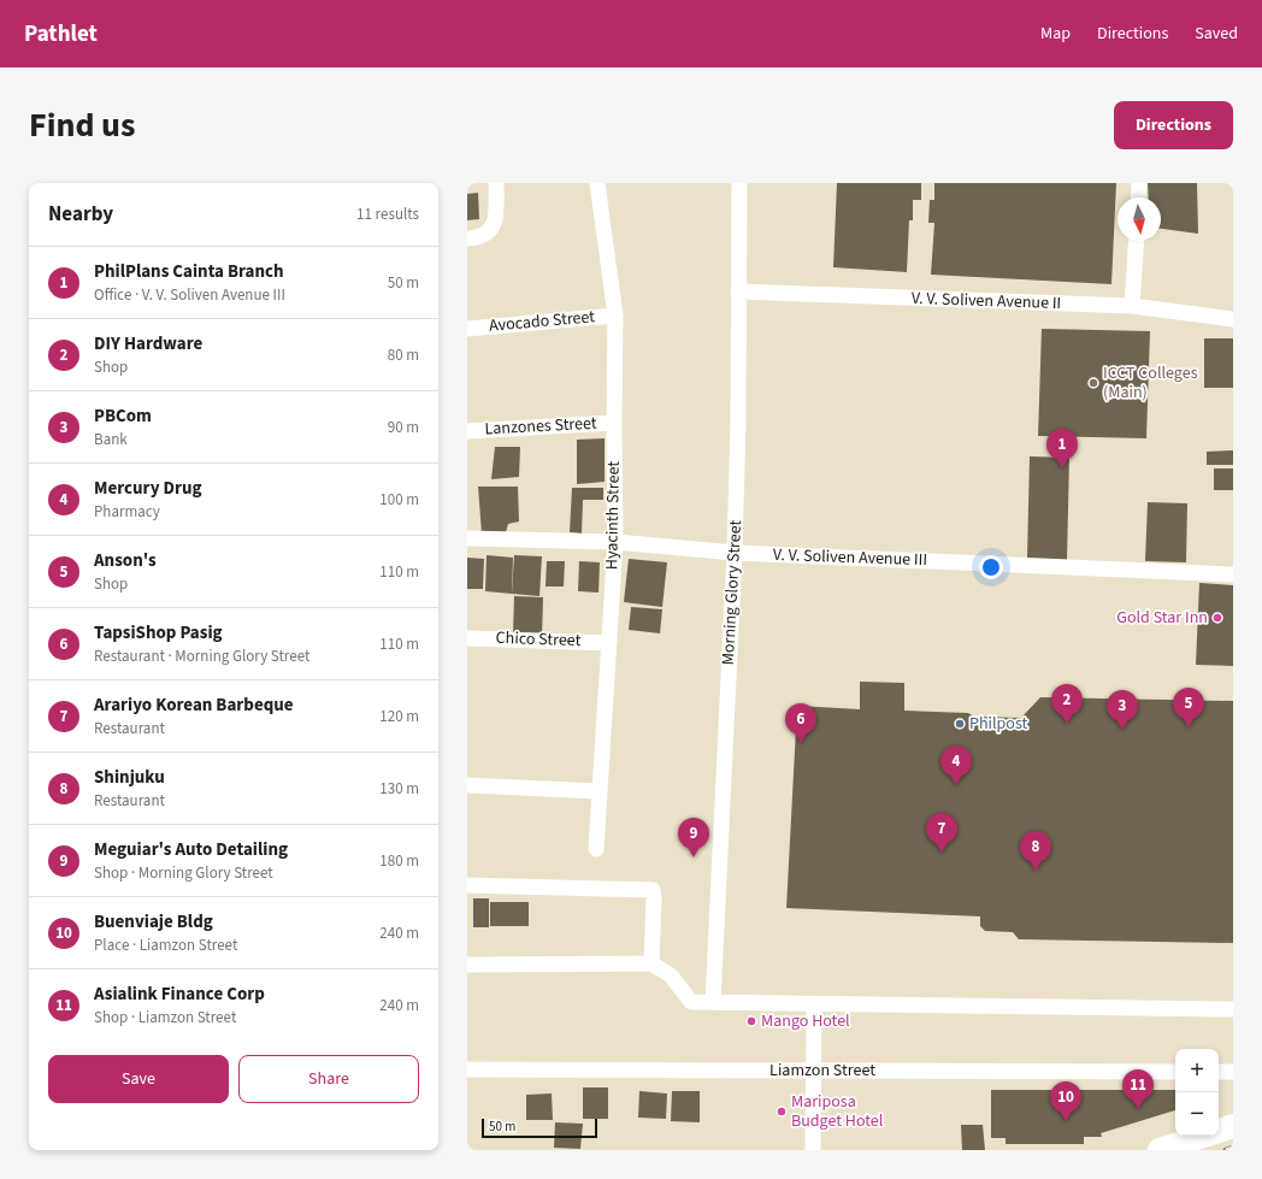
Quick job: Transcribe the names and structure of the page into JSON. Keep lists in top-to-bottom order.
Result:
{
  "streets": {
    "street": [
      "V. V. Soliven Avenue II",
      "Avocado Street",
      "Lanzones Street",
      "Hyacinth Street",
      "V. V. Soliven Avenue III",
      "Morning Glory Street",
      "Chico Street",
      "Liamzon Street"
    ]
  },
  "crossings": [
    ["V. V. Soliven Avenue II", "Morning Glory Street"],
    ["Avocado Street", "Hyacinth Street"],
    ["Lanzones Street", "Hyacinth Street"],
    ["Hyacinth Street", "V. V. Soliven Avenue III"],
    ["Hyacinth Street", "Chico Street"],
    ["V. V. Soliven Avenue III", "Morning Glory Street"]
  ],
  "places": [
    "ICCT Colleges (Main)",
    "Gold Star Inn",
    "Philpost",
    "Mango Hotel",
    "Mariposa Budget Hotel"
  ],
  "scale_bar": "50 m",
  "north": "bottom",
  "page": {
    "header": "Pathlet",
    "nav": ["Map", "Directions", "Saved"],
    "title": "Find us",
    "buttons": [
      "Directions",
      ["Save", "Share"]
    ],
    "heading": ["Nearby", "11 results"],
    "list": [
      {
        "mark": "1",
        "name": "PhilPlans Cainta Branch",
        "note": "Office · V. V. Soliven Avenue III",
        "value": "50 m"
      },
      {
        "mark": "2",
        "name": "DIY Hardware",
        "note": "Shop",
        "value": "80 m"
      },
      {
        "mark": "3",
        "name": "PBCom",
        "note": "Bank",
        "value": "90 m"
      },
      {
        "mark": "4",
        "name": "Mercury Drug",
        "note": "Pharmacy",
        "value": "100 m"
      },
      {
        "mark": "5",
        "name": "Anson's",
        "note": "Shop",
        "value": "110 m"
      },
      {
        "mark": "6",
        "name": "TapsiShop Pasig",
        "note": "Restaurant · Morning Glory Street",
        "value": "110 m"
      },
      {
        "mark": "7",
        "name": "Arariyo Korean Barbeque",
        "note": "Restaurant",
        "value": "120 m"
      },
      {
        "mark": "8",
        "name": "Shinjuku",
        "note": "Restaurant",
        "value": "130 m"
      },
      {
        "mark": "9",
        "name": "Meguiar's Auto Detailing",
        "note": "Shop · Morning Glory Street",
        "value": "180 m"
      },
      {
        "mark": "10",
        "name": "Buenviaje Bldg",
        "note": "Place · Liamzon Street",
        "value": "240 m"
      },
      {
        "mark": "11",
        "name": "Asialink Finance Corp",
        "note": "Shop · Liamzon Street",
        "value": "240 m"
      }
    ],
    "pins": [
      "1",
      "2",
      "5",
      "3",
      "6",
      "4",
      "7",
      "9",
      "8",
      "11",
      "10"
    ],
    "map_buttons": ["+", "−"],
    "scale": "50 m"
  }
}
